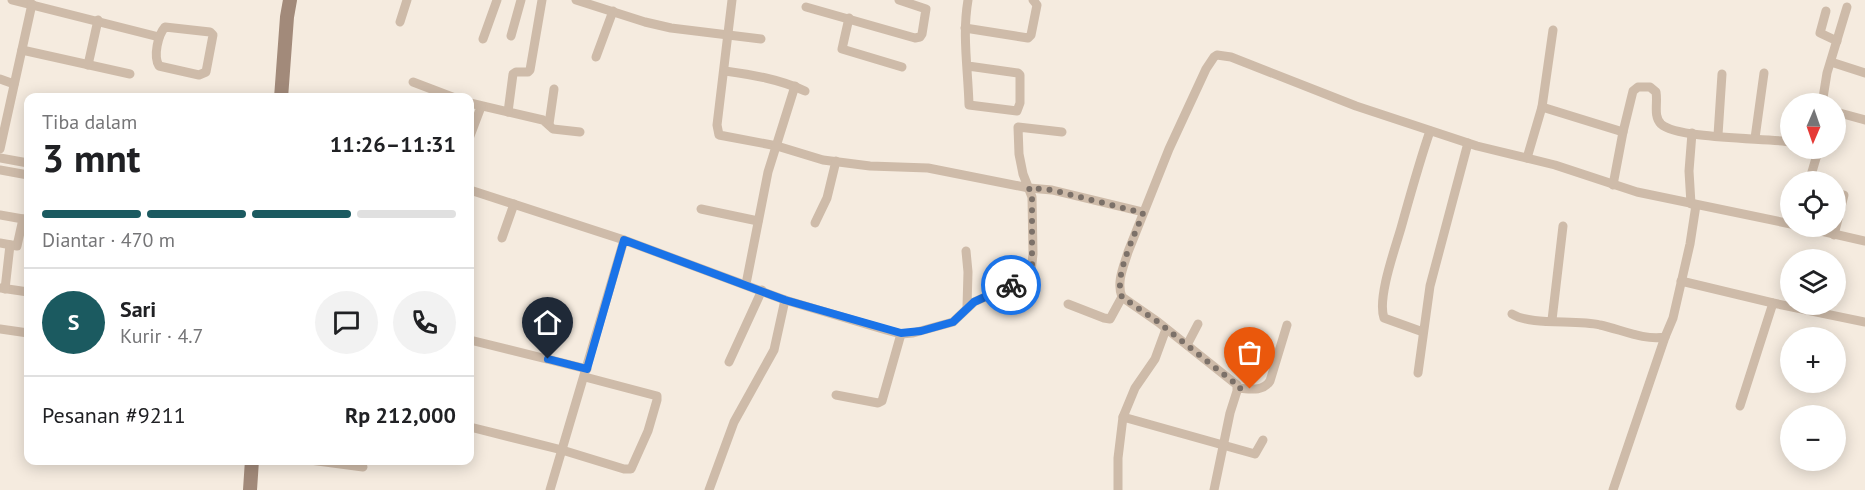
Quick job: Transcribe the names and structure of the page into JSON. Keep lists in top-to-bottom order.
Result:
{
  "north": "bottom",
  "page": {
    "map_buttons": ["+", "−"],
    "heading": ["3 mnt", "Tiba dalam", "11:26–11:31"],
    "panel": [
      "Sari",
      "Kurir · 4.7",
      "Pesanan #9211",
      "Rp 212,000"
    ],
    "bar": "Diantar · 470 m",
    "round": "S"
  }
}
